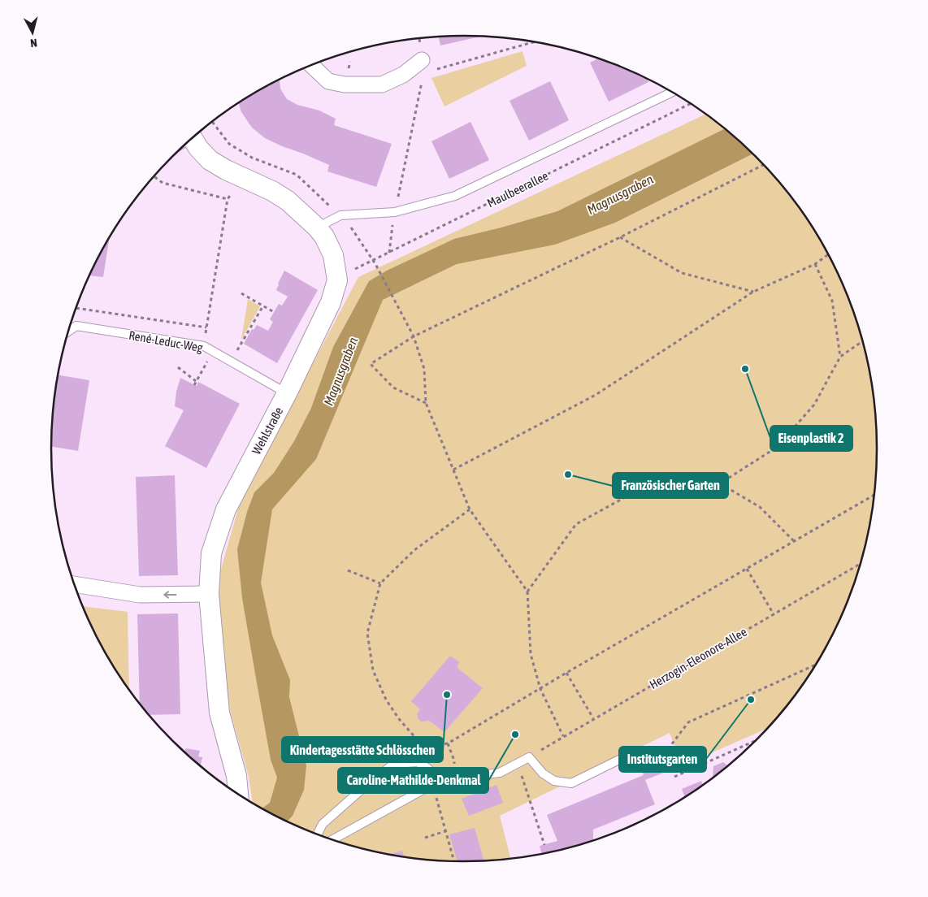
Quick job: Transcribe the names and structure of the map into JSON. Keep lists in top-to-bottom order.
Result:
{
  "streets": {
    "street": ["Wehlstraße"],
    "lane": ["Maulbeerallee", "René-Leduc-Weg"],
    "path": ["Herzogin-Eleonore-Allee"]
  },
  "crossings": [
    ["Maulbeerallee", "Wehlstraße"],
    ["René-Leduc-Weg", "Wehlstraße"]
  ],
  "water": ["Magnusgraben"],
  "places": [
    "Eisenplastik 2",
    "Französischer Garten",
    "Kindertagesstätte Schlösschen",
    "Institutsgarten",
    "Caroline-Mathilde-Denkmal"
  ],
  "north": "bottom"
}
